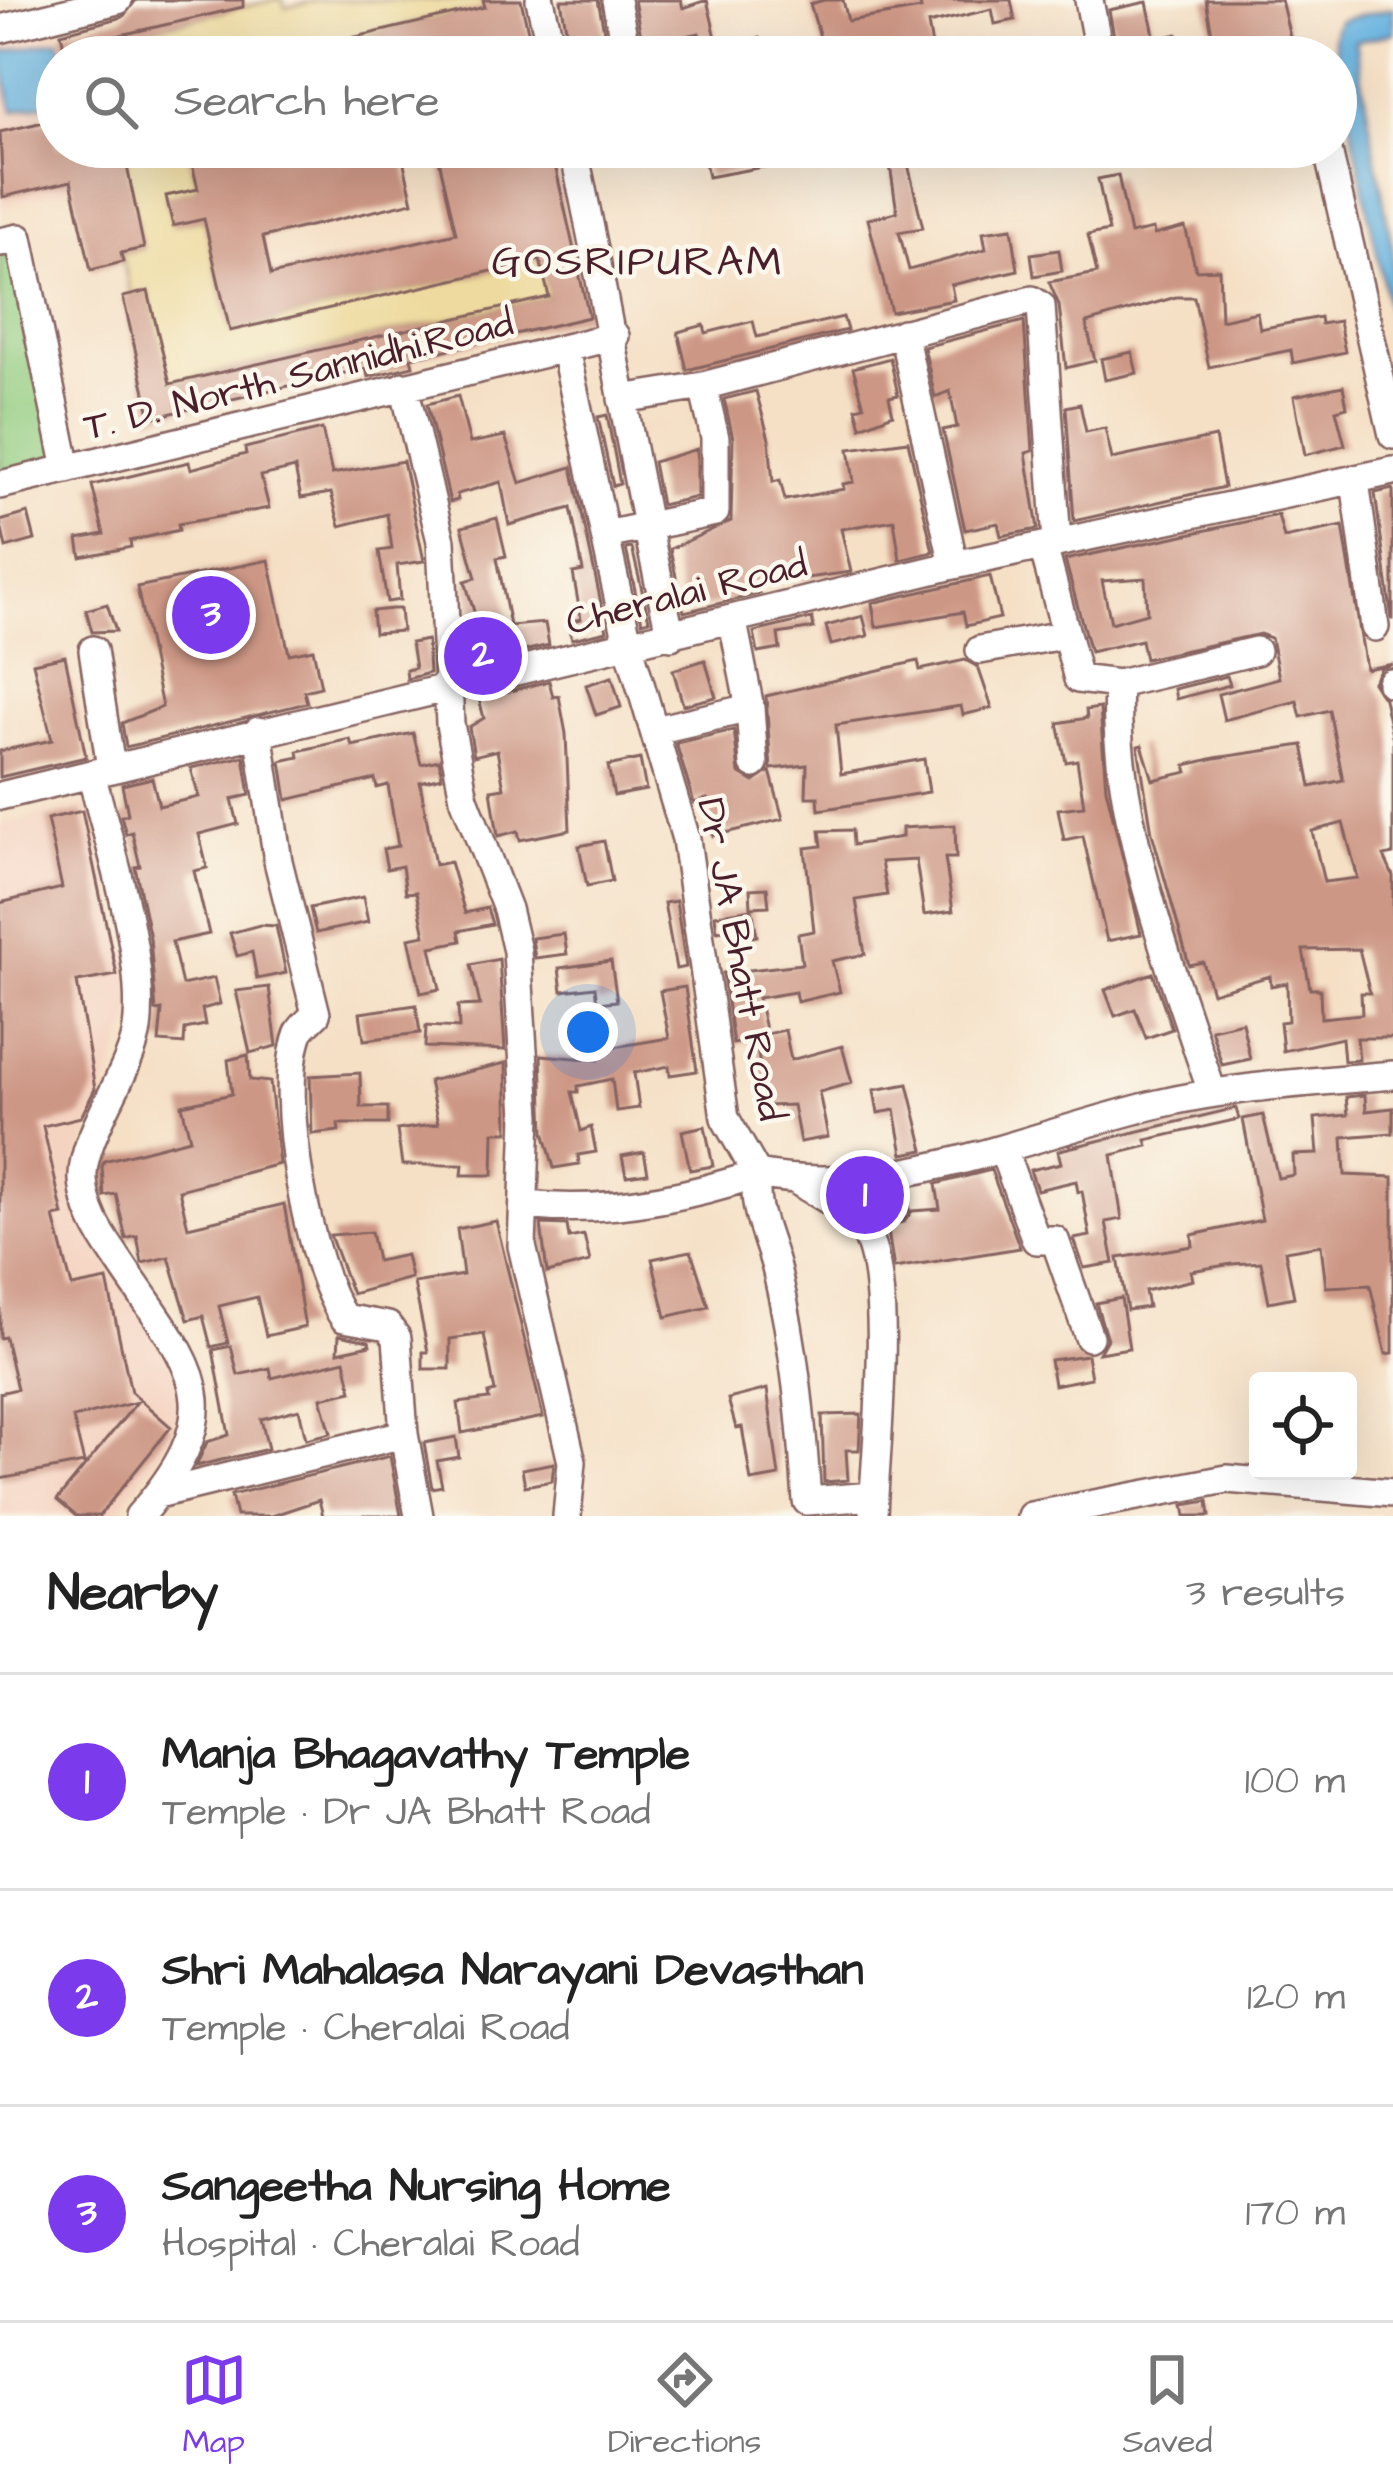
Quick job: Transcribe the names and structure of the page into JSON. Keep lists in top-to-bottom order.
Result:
{
  "streets": {
    "street": ["T. D. North Sannidhi.Road", "Cheralai Road", "Dr JA Bhatt Road"]
  },
  "crossings": [
    ["T. D. North Sannidhi.Road", "Dr JA Bhatt Road"],
    ["Cheralai Road", "Dr JA Bhatt Road"]
  ],
  "districts": ["GOSRIPURAM"],
  "page": {
    "search": "Search here",
    "pins": ["3", "2", "1"],
    "heading": ["Nearby", "3 results"],
    "list": [
      {
        "mark": "1",
        "name": "Manja Bhagavathy Temple",
        "note": "Temple · Dr JA Bhatt Road",
        "value": "100 m"
      },
      {
        "mark": "2",
        "name": "Shri Mahalasa Narayani Devasthan",
        "note": "Temple · Cheralai Road",
        "value": "120 m"
      },
      {
        "mark": "3",
        "name": "Sangeetha Nursing Home",
        "note": "Hospital · Cheralai Road",
        "value": "170 m"
      }
    ],
    "nav": ["Map", "Directions", "Saved"]
  }
}
